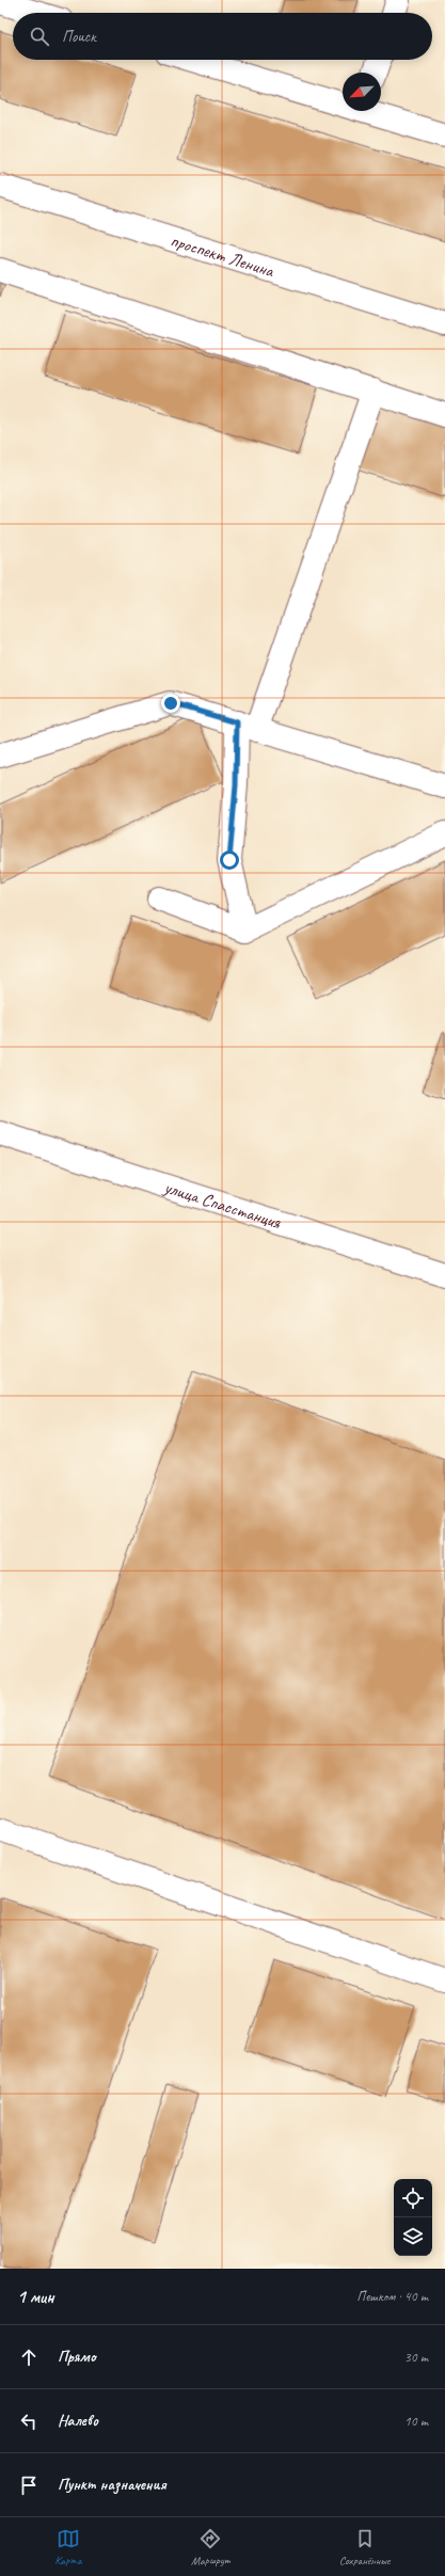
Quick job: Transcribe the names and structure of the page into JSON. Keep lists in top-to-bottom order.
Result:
{
  "streets": {
    "main road": ["проспект Ленина", "улица Спасстанция"]
  },
  "north": "bottom left",
  "page": {
    "search": "Поиск",
    "heading": ["1 мин", "Пешком · 40 m"],
    "list": [
      ["Прямо", "30 m"],
      ["Налево", "10 m"],
      "Пункт назначения"
    ],
    "nav": ["Карта", "Маршрут", "Сохранённые"]
  }
}
